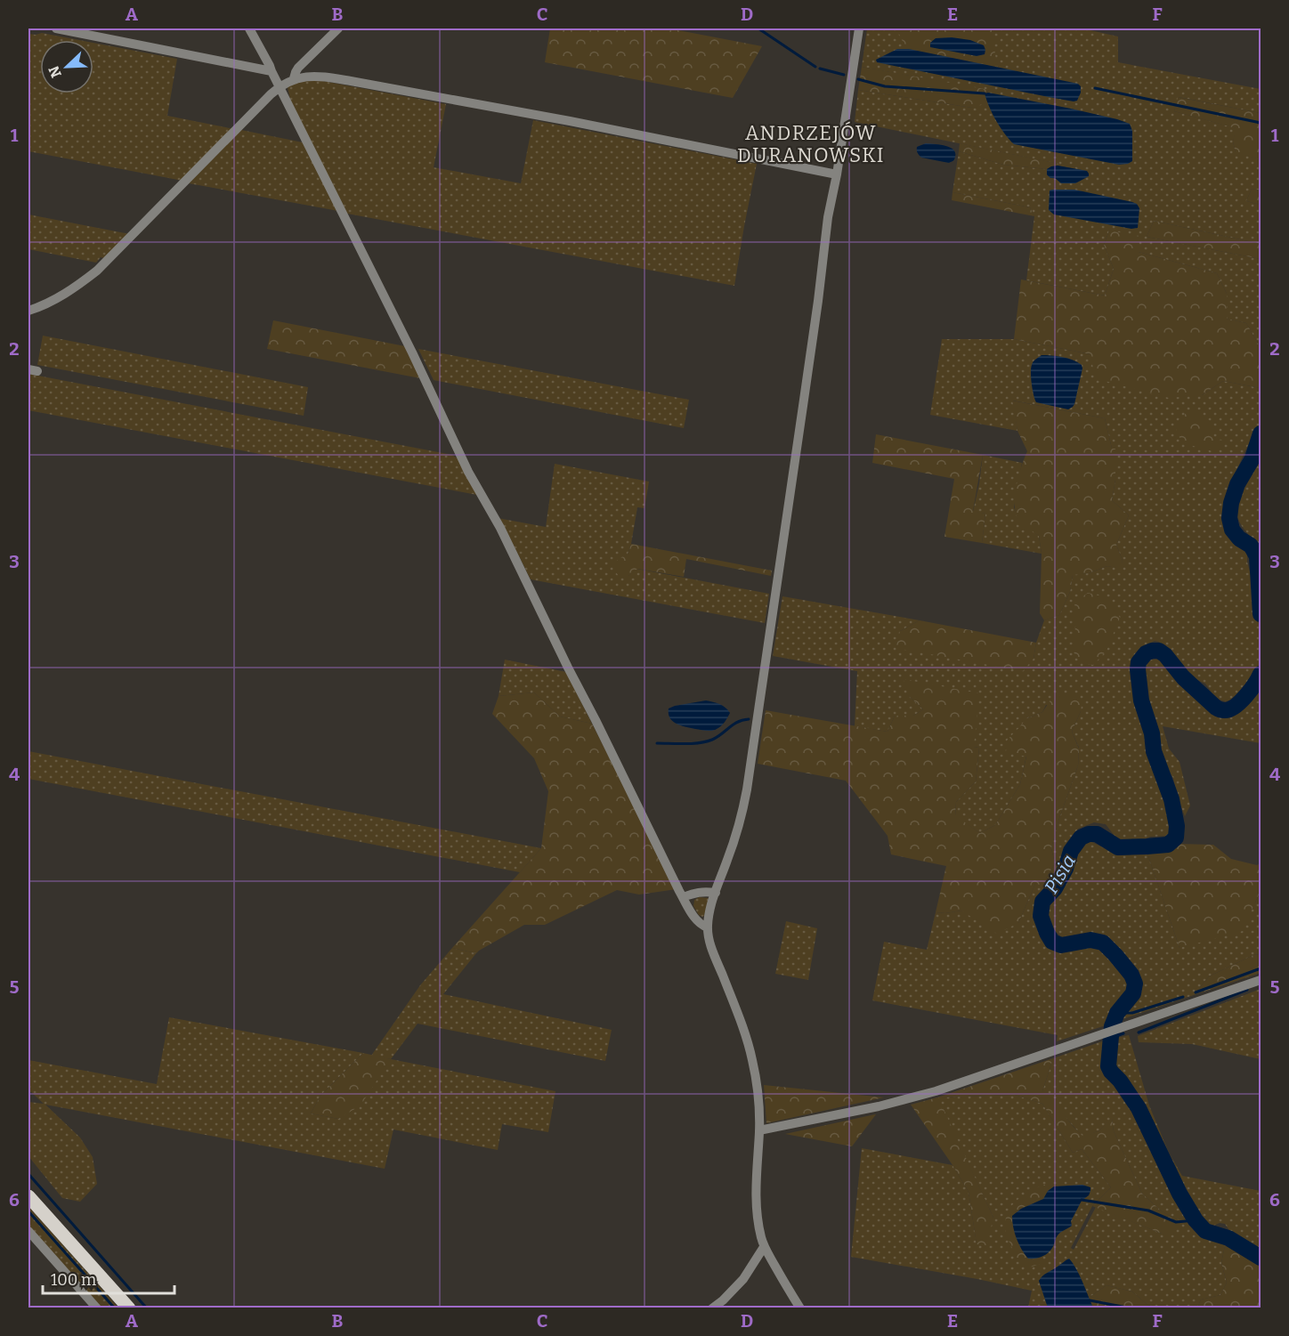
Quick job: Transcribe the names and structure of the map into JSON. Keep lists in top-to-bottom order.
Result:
{
  "districts": ["ANDRZEJÓW DURANOWSKI"],
  "water": ["Pisia"],
  "scale_bar": "100 m",
  "north": "bottom left",
  "grid": {
    "columns": [
      "A",
      "B",
      "C",
      "D",
      "E",
      "F"
    ],
    "rows": [
      "1",
      "2",
      "3",
      "4",
      "5",
      "6"
    ]
  }
}
